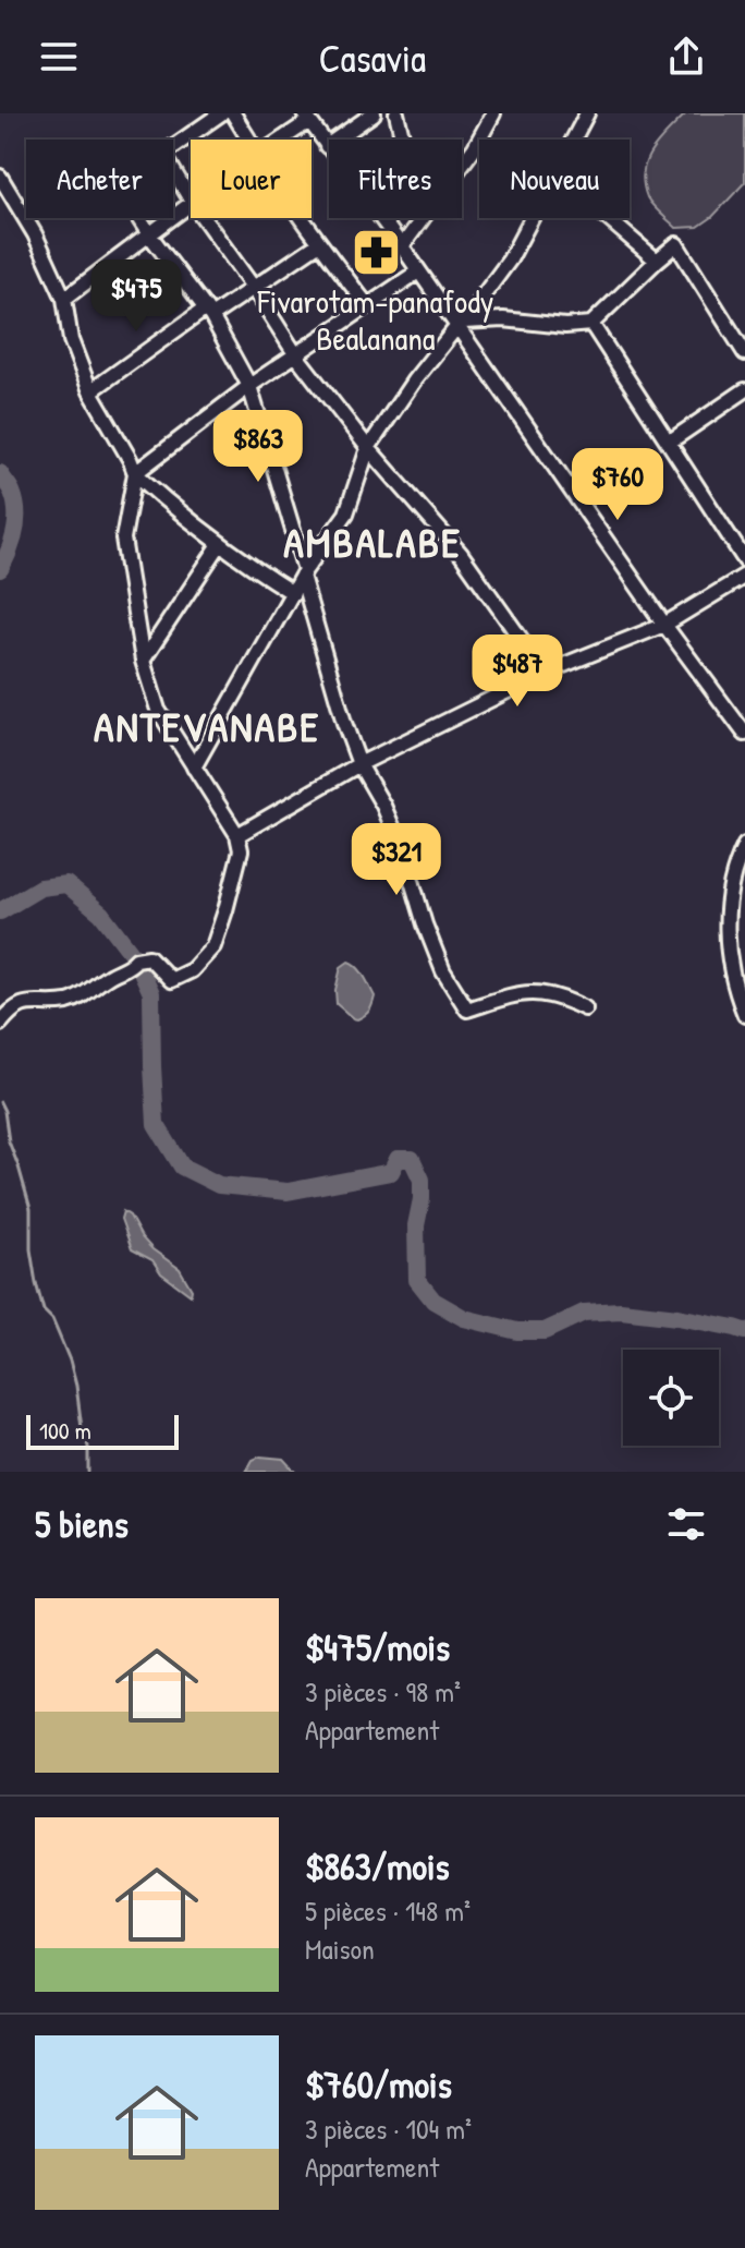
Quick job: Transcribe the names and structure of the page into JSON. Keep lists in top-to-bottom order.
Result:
{
  "districts": ["AMBALABE", "ANTEVANABE"],
  "places": {
    "pharmacy": ["Fivarotam-panafody Bealanana"]
  },
  "scale_bar": "100 m",
  "page": {
    "header": "Casavia",
    "chip": [
      "Acheter",
      "Louer",
      "Filtres",
      "Nouveau"
    ],
    "price": [
      "$475",
      "$863",
      "$760",
      "$487",
      "$321"
    ],
    "scale": "100 m",
    "heading": "5 biens",
    "list": [
      {
        "name": "$475/mois",
        "note": "3 pièces · 98 m² · Appartement"
      },
      {
        "name": "$863/mois",
        "note": "5 pièces · 148 m² · Maison"
      },
      {
        "name": "$760/mois",
        "note": "3 pièces · 104 m² · Appartement"
      }
    ]
  }
}
